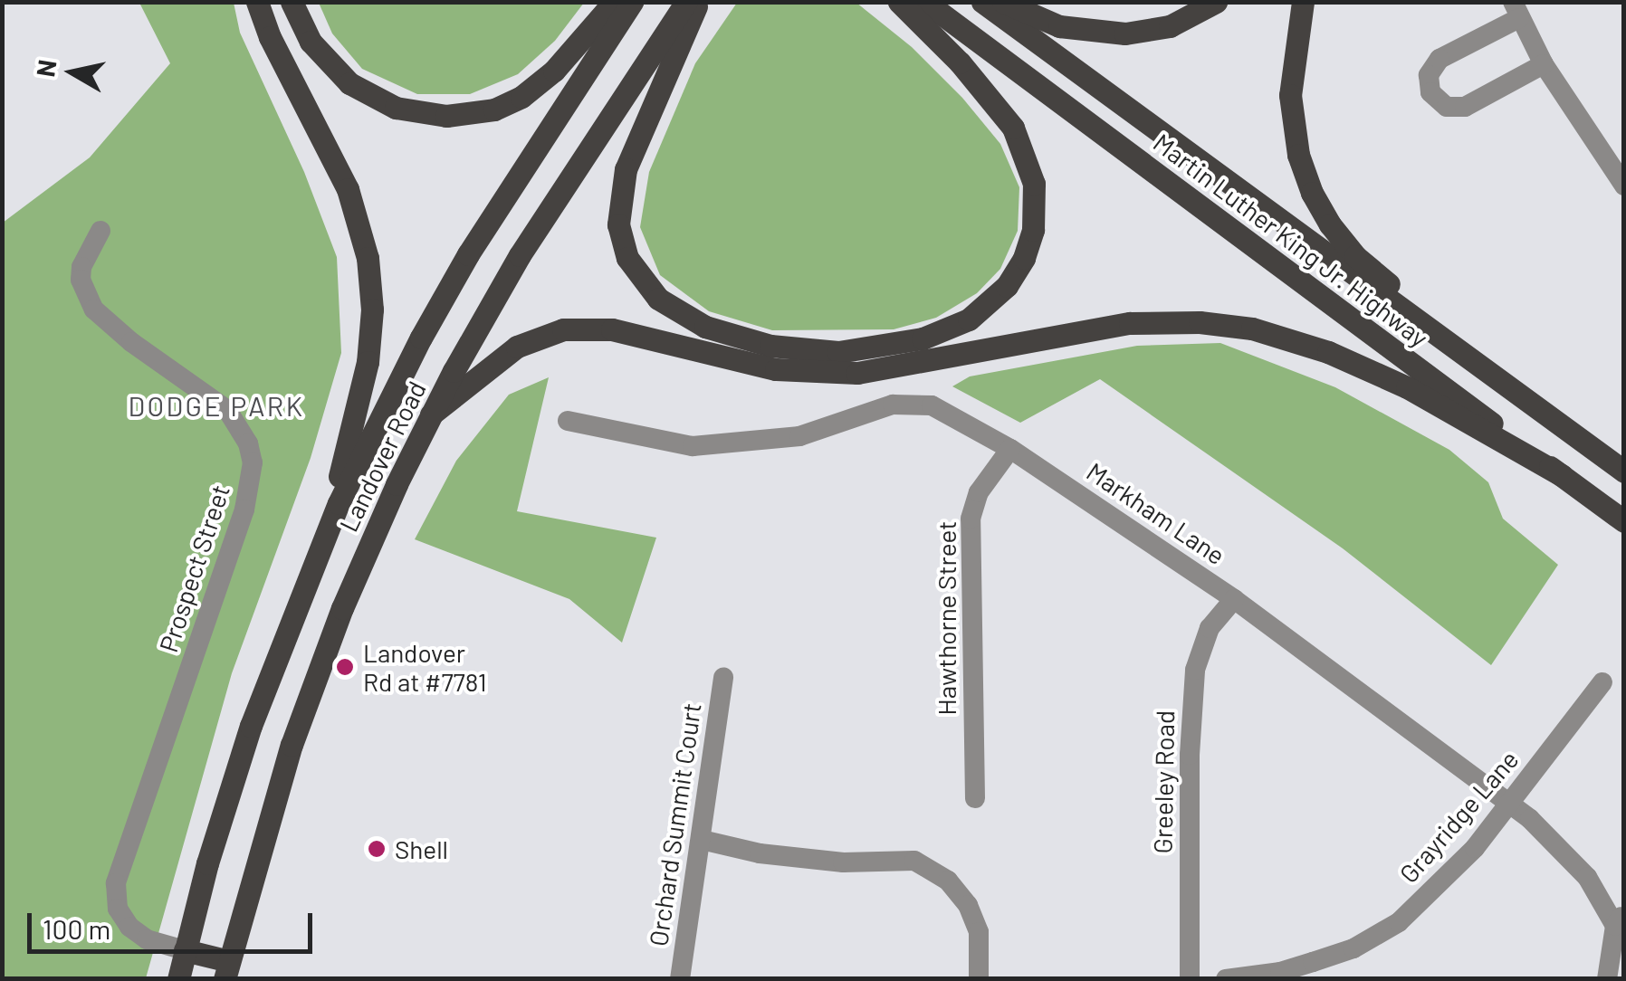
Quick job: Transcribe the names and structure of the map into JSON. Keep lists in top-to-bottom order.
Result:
{
  "streets": {
    "main road": ["Martin Luther King Jr. Highway", "Landover Road"],
    "street": [
      "Markham Lane",
      "Prospect Street",
      "Hawthorne Street",
      "Greeley Road",
      "Grayridge Lane",
      "Orchard Summit Court"
    ]
  },
  "crossings": [
    ["Landover Road", "Prospect Street"],
    ["Markham Lane", "Hawthorne Street"],
    ["Markham Lane", "Greeley Road"],
    ["Markham Lane", "Grayridge Lane"]
  ],
  "districts": ["DODGE PARK"],
  "places": ["Landover Rd at #7781", "Shell"],
  "scale_bar": "100 m",
  "north": "left"
}
